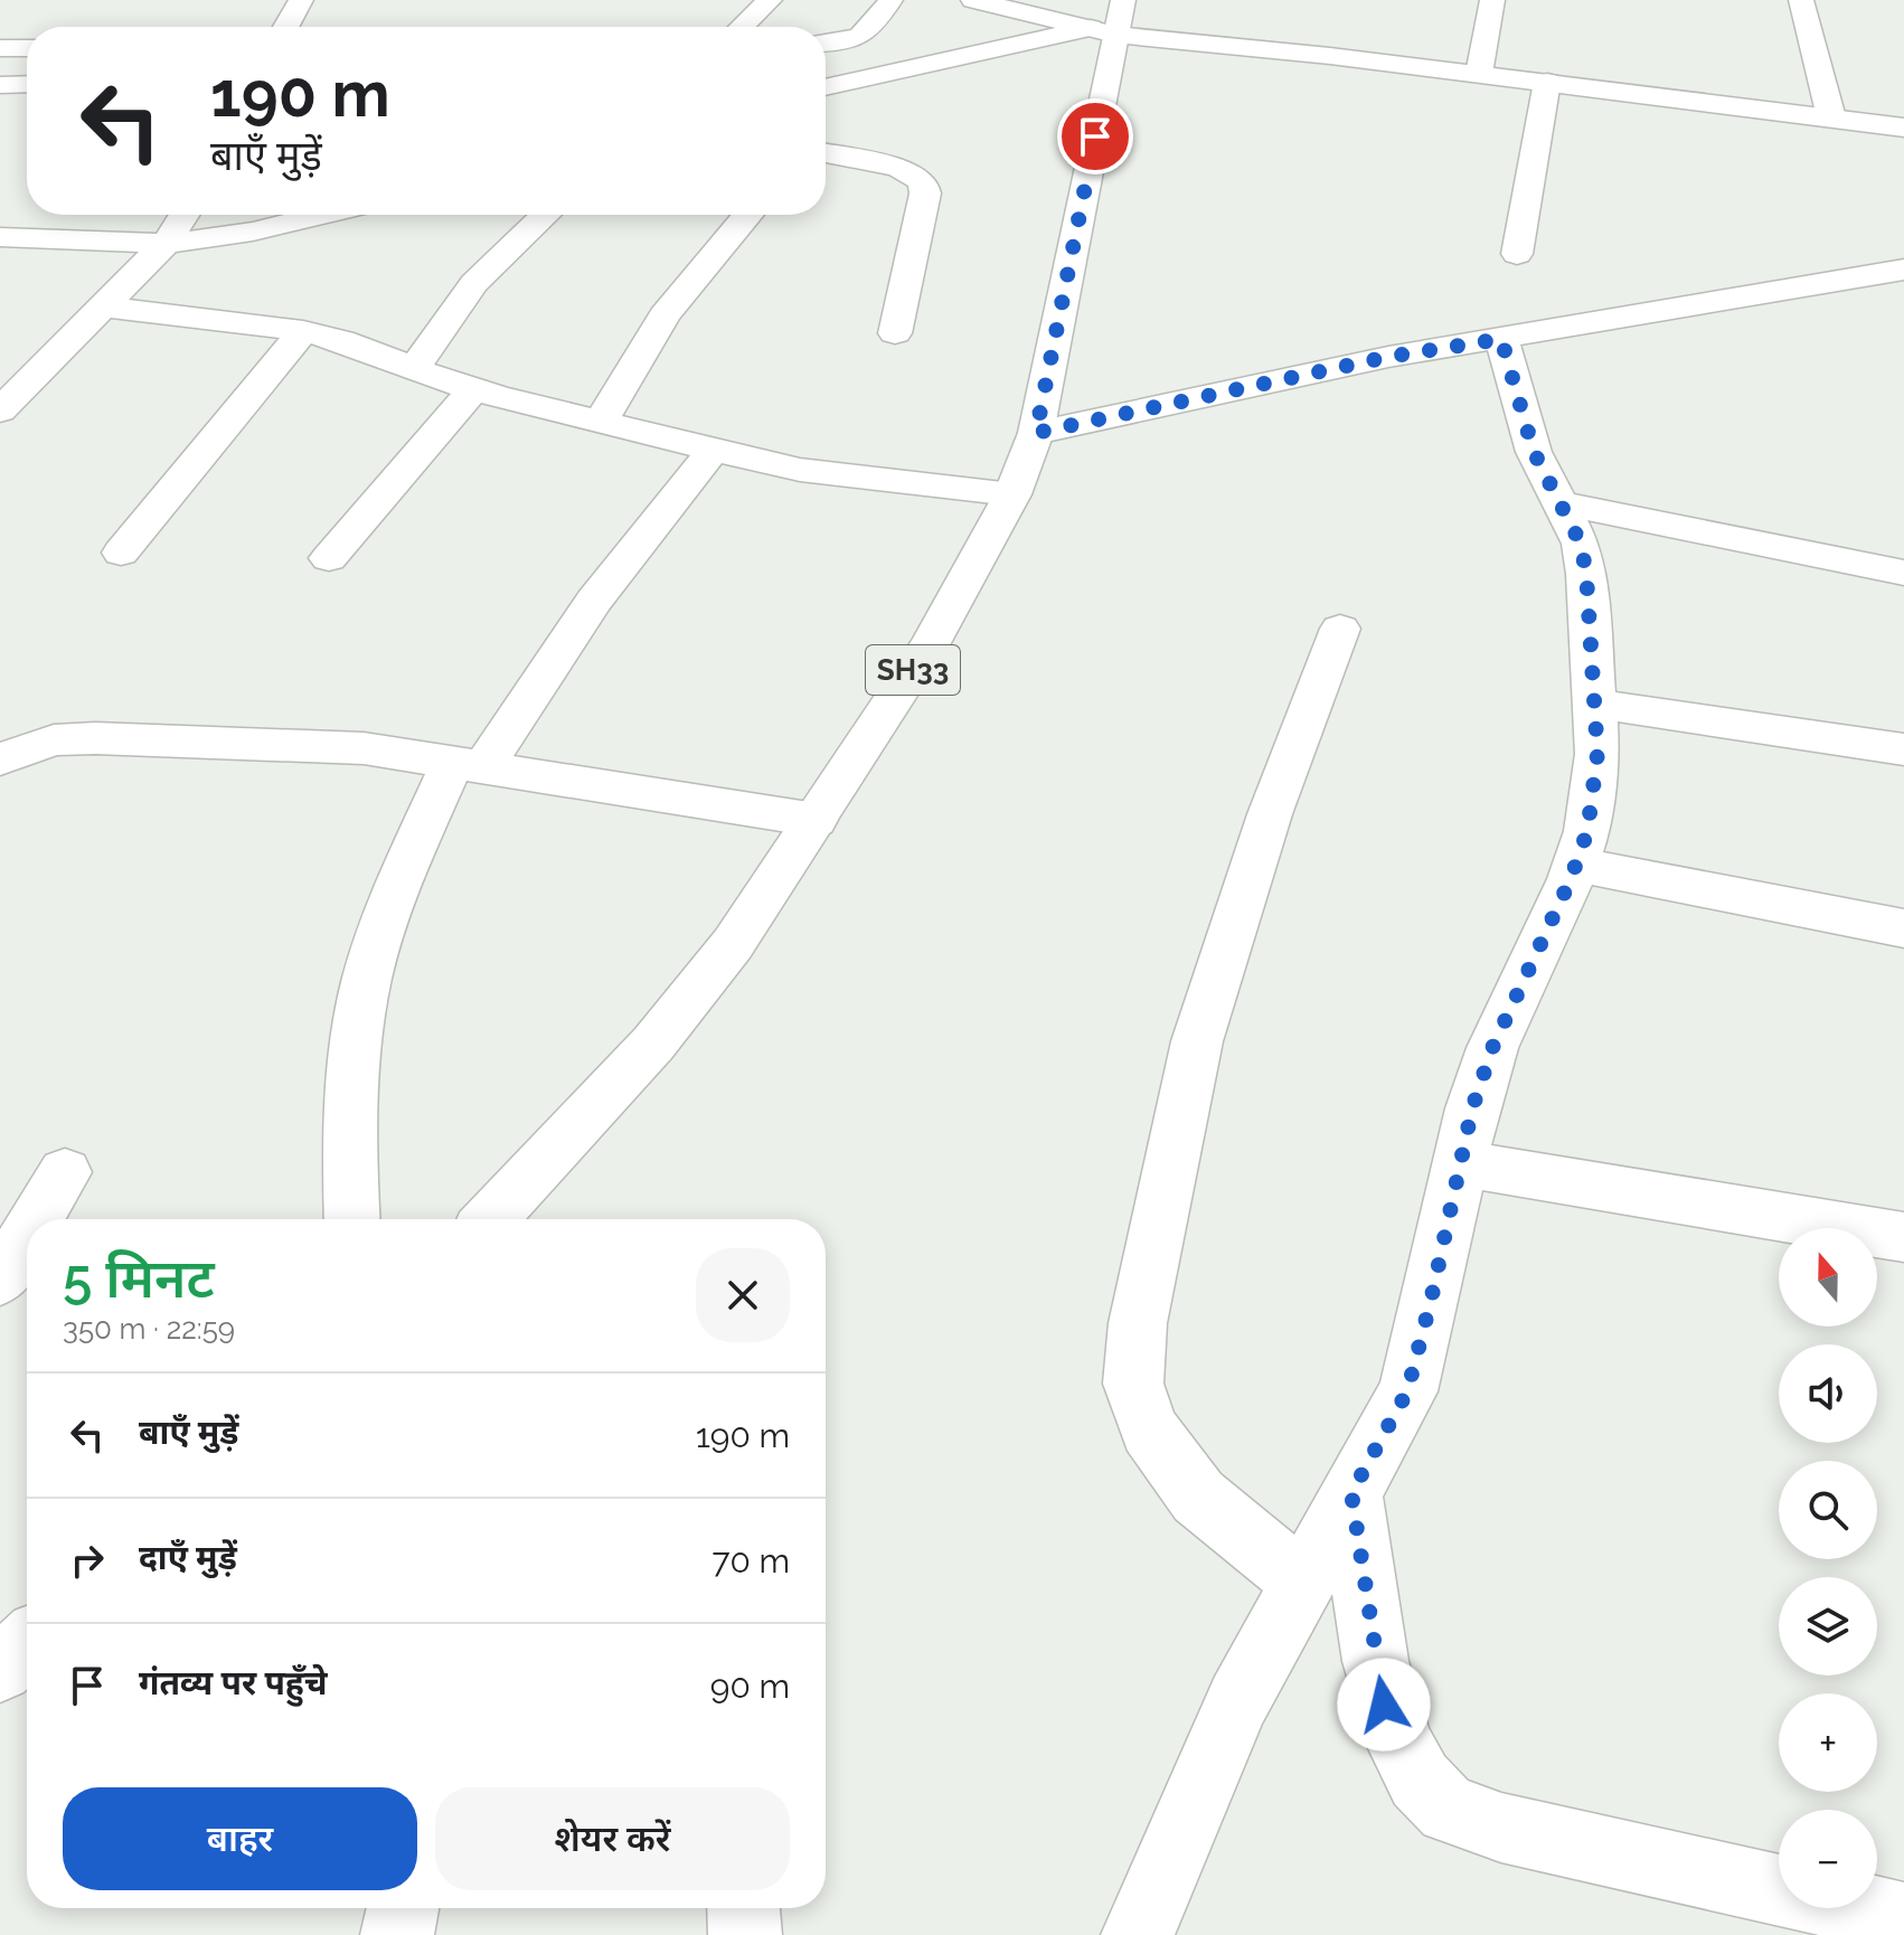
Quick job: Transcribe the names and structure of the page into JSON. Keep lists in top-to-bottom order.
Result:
{
  "streets": {
    "street": ["SH33"]
  },
  "north": "top",
  "page": {
    "turn": ["190 m", "बाएँ मुड़ें"],
    "heading": ["5 मिनट", "350 m · 22:59"],
    "map_buttons": ["+", "−"],
    "list": [
      {
        "name": "बाएँ मुड़ें",
        "value": "190 m"
      },
      {
        "name": "दाएँ मुड़ें",
        "value": "70 m"
      },
      {
        "name": "गंतव्य पर पहुँचे",
        "value": "90 m"
      }
    ],
    "buttons": ["बाहर", "शेयर करें"]
  }
}
